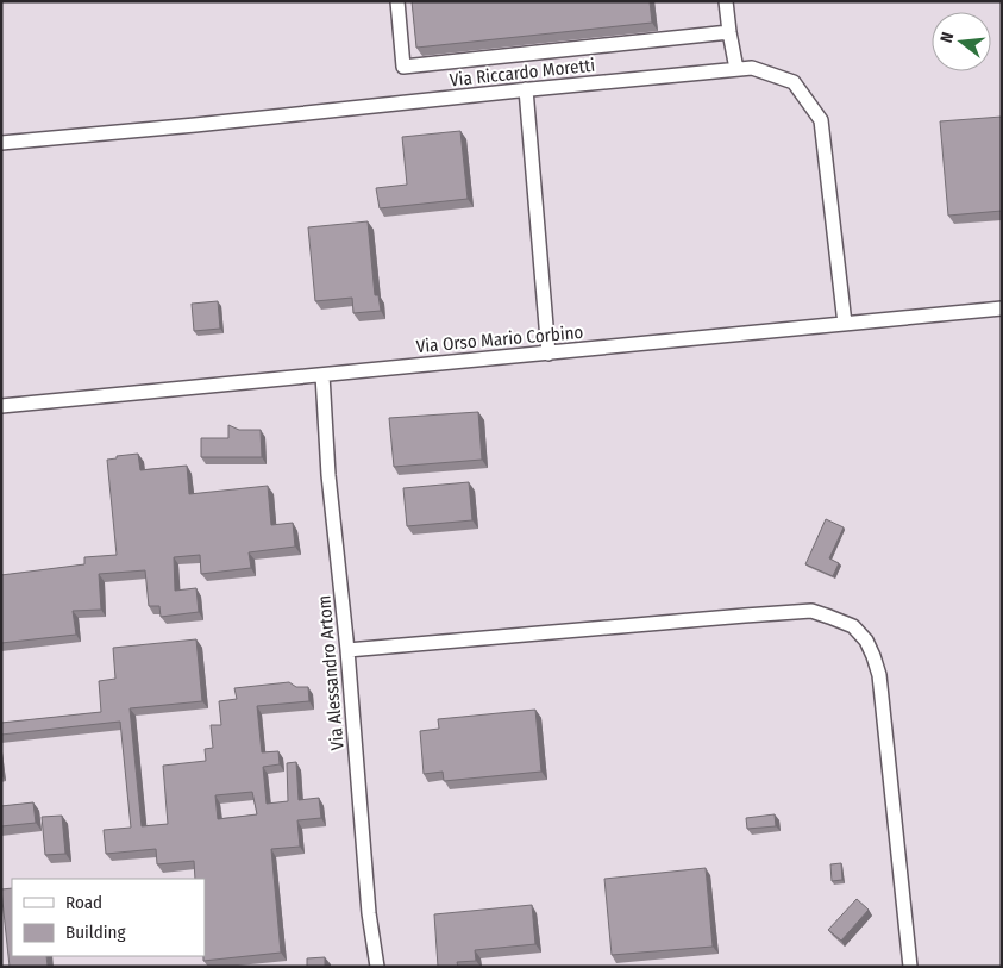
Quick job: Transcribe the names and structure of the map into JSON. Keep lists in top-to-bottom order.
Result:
{
  "streets": {
    "street": ["Via Riccardo Moretti", "Via Orso Mario Corbino", "Via Alessandro Artom"]
  },
  "crossings": [
    ["Via Riccardo Moretti", "Via Orso Mario Corbino"],
    ["Via Orso Mario Corbino", "Via Alessandro Artom"]
  ],
  "legend": ["Road", "Building"],
  "north": "left"
}
